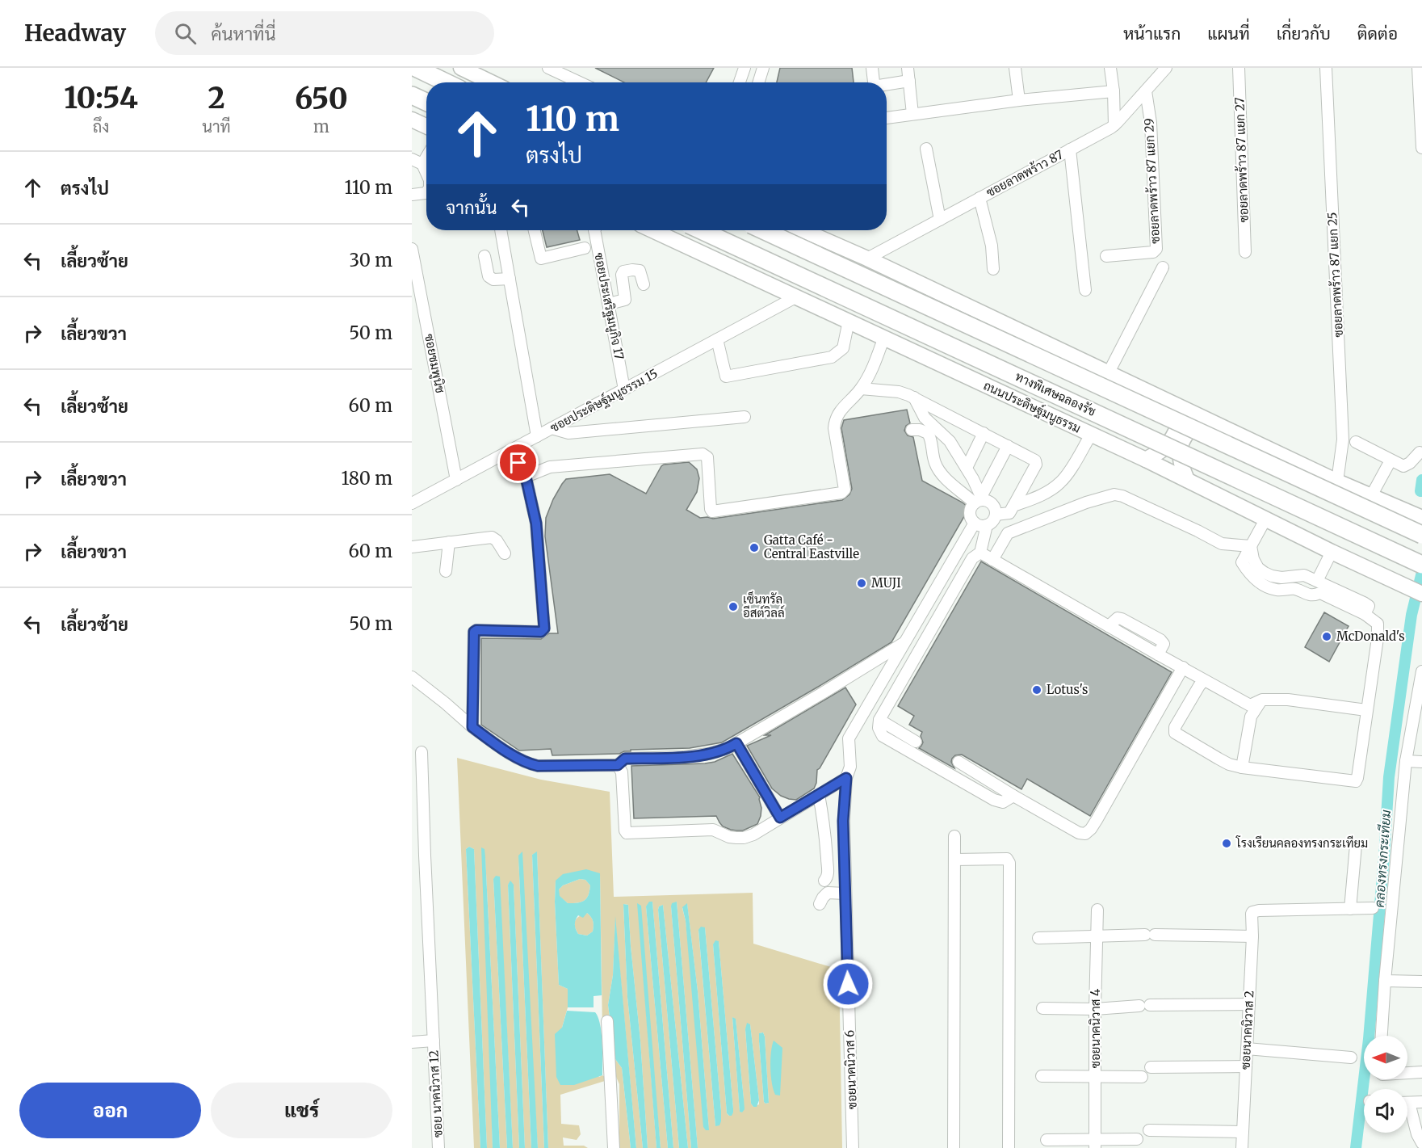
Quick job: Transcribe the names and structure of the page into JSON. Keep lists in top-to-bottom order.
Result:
{
  "streets": {
    "highway": ["ทางพิเศษฉลองรัช"],
    "main road": ["ถนนประดิษฐ์มนูธรรม"],
    "street": [
      "ซอยลาดพร้าว 87 แยก 27",
      "ซอยลาดพร้าว 87",
      "ซอยลาดพร้าว 87 แยก 29",
      "ซอยลาดพร้าว 87 แยก 25",
      "ซอยประเสริฐมนูกิจ 17",
      "ซอยชมพูนิช",
      "ซอยประดิษฐ์มนูธรรม 15",
      "ซอยนาคนิวาส 4",
      "ซอยนาคนิวาส 2",
      "ซอยนาคนิวาส 6",
      "ซอย นาคนิวาส 12"
    ]
  },
  "crossings": [
    ["ซอยลาดพร้าว 87", "ซอยลาดพร้าว 87 แยก 29"],
    ["ซอยประเสริฐมนูกิจ 17", "ซอยประดิษฐ์มนูธรรม 15"],
    ["ซอยชมพูนิช", "ซอยประดิษฐ์มนูธรรม 15"],
    ["ซอยประดิษฐ์มนูธรรม 15", "ถนนประดิษฐ์มนูธรรม"]
  ],
  "water": ["คลองทรงกระเทียม"],
  "places": [
    "Gatta Café - Central Eastville",
    "MUJI",
    "เซ็นทรัล อีสต์วิลล์",
    "McDonald's",
    "Lotus's",
    "โรงเรียนคลองทรงกระเทียม"
  ],
  "north": "left",
  "page": {
    "header": "Headway",
    "search": "ค้นหาที่นี่",
    "nav": [
      "หน้าแรก",
      "แผนที่",
      "เกี่ยวกับ",
      "ติดต่อ"
    ],
    "eta": [
      "10:54",
      "ถึง",
      "2",
      "นาที",
      "650",
      "m"
    ],
    "turn": ["110 m", "ตรงไป"],
    "list": [
      {
        "name": "ตรงไป",
        "value": "110 m"
      },
      {
        "name": "เลี้ยวซ้าย",
        "value": "30 m"
      },
      {
        "name": "เลี้ยวขวา",
        "value": "50 m"
      },
      {
        "name": "เลี้ยวซ้าย",
        "value": "60 m"
      },
      {
        "name": "เลี้ยวขวา",
        "value": "180 m"
      },
      {
        "name": "เลี้ยวขวา",
        "value": "60 m"
      },
      {
        "name": "เลี้ยวซ้าย",
        "value": "50 m"
      }
    ],
    "then": "จากนั้น",
    "buttons": ["ออก", "แชร์"]
  }
}
